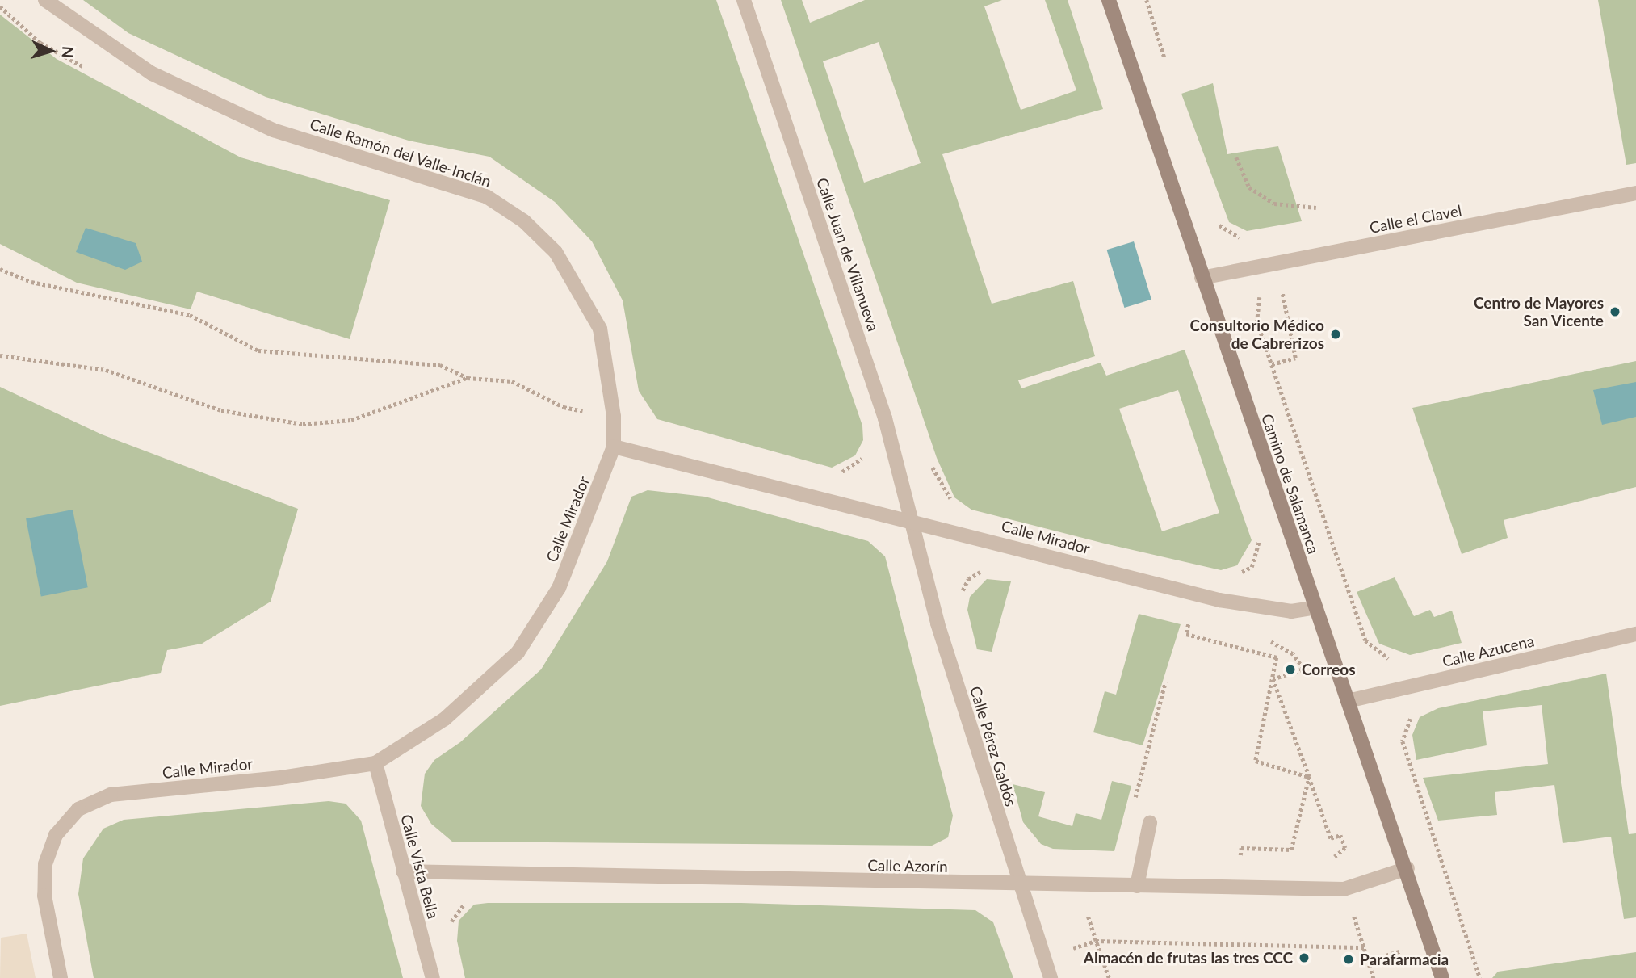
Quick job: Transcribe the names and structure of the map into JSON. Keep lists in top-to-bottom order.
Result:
{
  "streets": {
    "street": [
      "Calle Ramón del Valle-Inclán",
      "Calle el Clavel",
      "Calle Juan de Villanueva",
      "Camino de Salamanca",
      "Calle Mirador",
      "Calle Azucena",
      "Calle Pérez Galdós",
      "Calle Azorín",
      "Calle Vista Bella"
    ]
  },
  "crossings": [
    ["Calle Ramón del Valle-Inclán", "Calle Mirador"],
    ["Calle el Clavel", "Camino de Salamanca"],
    ["Calle Juan de Villanueva", "Calle Mirador"],
    ["Calle Juan de Villanueva", "Calle Pérez Galdós"],
    ["Camino de Salamanca", "Calle Mirador"],
    ["Camino de Salamanca", "Calle Azucena"],
    ["Camino de Salamanca", "Calle Azorín"],
    ["Calle Mirador", "Calle Pérez Galdós"],
    ["Calle Mirador", "Calle Vista Bella"],
    ["Calle Pérez Galdós", "Calle Azorín"],
    ["Calle Azorín", "Calle Vista Bella"]
  ],
  "places": [
    "Centro de Mayores San Vicente",
    "Consultorio Médico de Cabrerizos",
    "Correos",
    "Almacén de frutas las tres CCC",
    "Parafarmacia"
  ],
  "north": "right"
}
